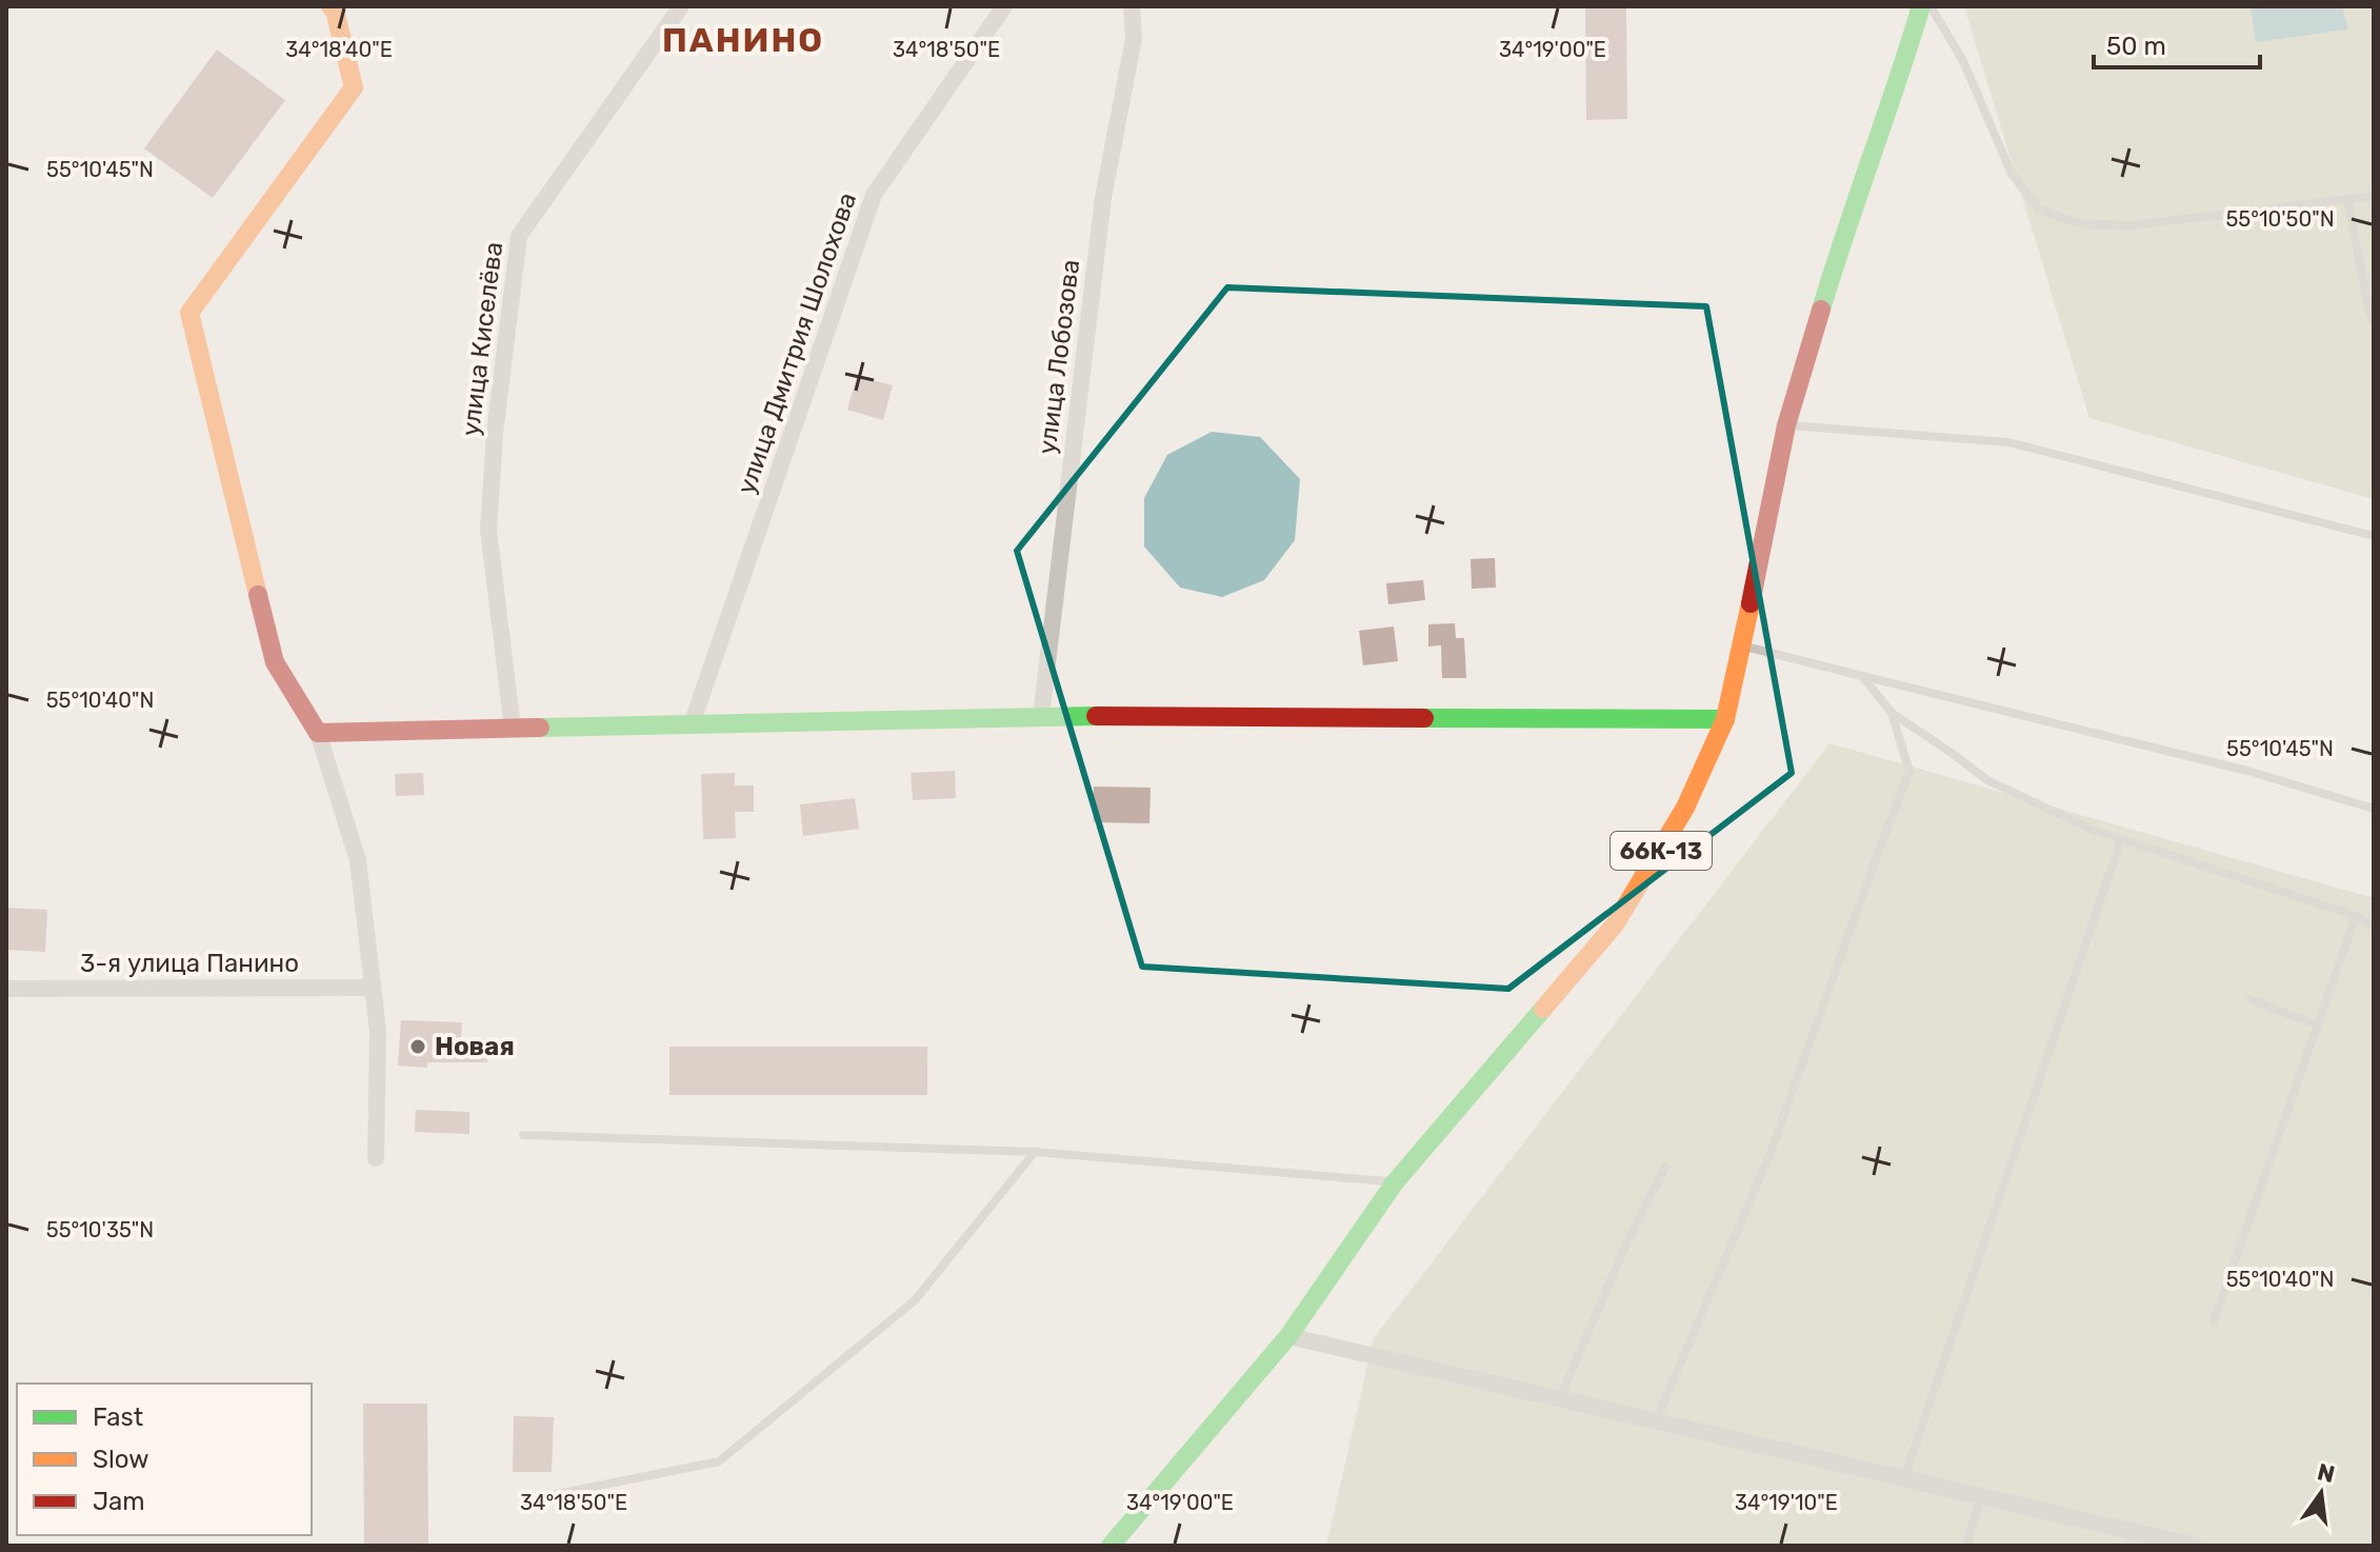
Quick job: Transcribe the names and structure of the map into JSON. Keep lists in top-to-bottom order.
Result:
{
  "streets": {
    "street": [
      "улица Киселёва",
      "улица Дмитрия Шолохова",
      "улица Лобозова",
      "66К-13",
      "3-я улица Панино"
    ]
  },
  "districts": ["ПАНИНО"],
  "places": ["Новая"],
  "legend": ["Fast", "Slow", "Jam"],
  "scale_bar": "50 m",
  "north": "top",
  "coordinates": [
    "34°18'40\"E",
    "34°19'00\"E",
    "34°18'50\"E",
    "55°10'45\"N",
    "55°10'50\"N",
    "55°10'40\"N",
    "55°10'35\"N",
    "34°19'10\"E"
  ]
}
